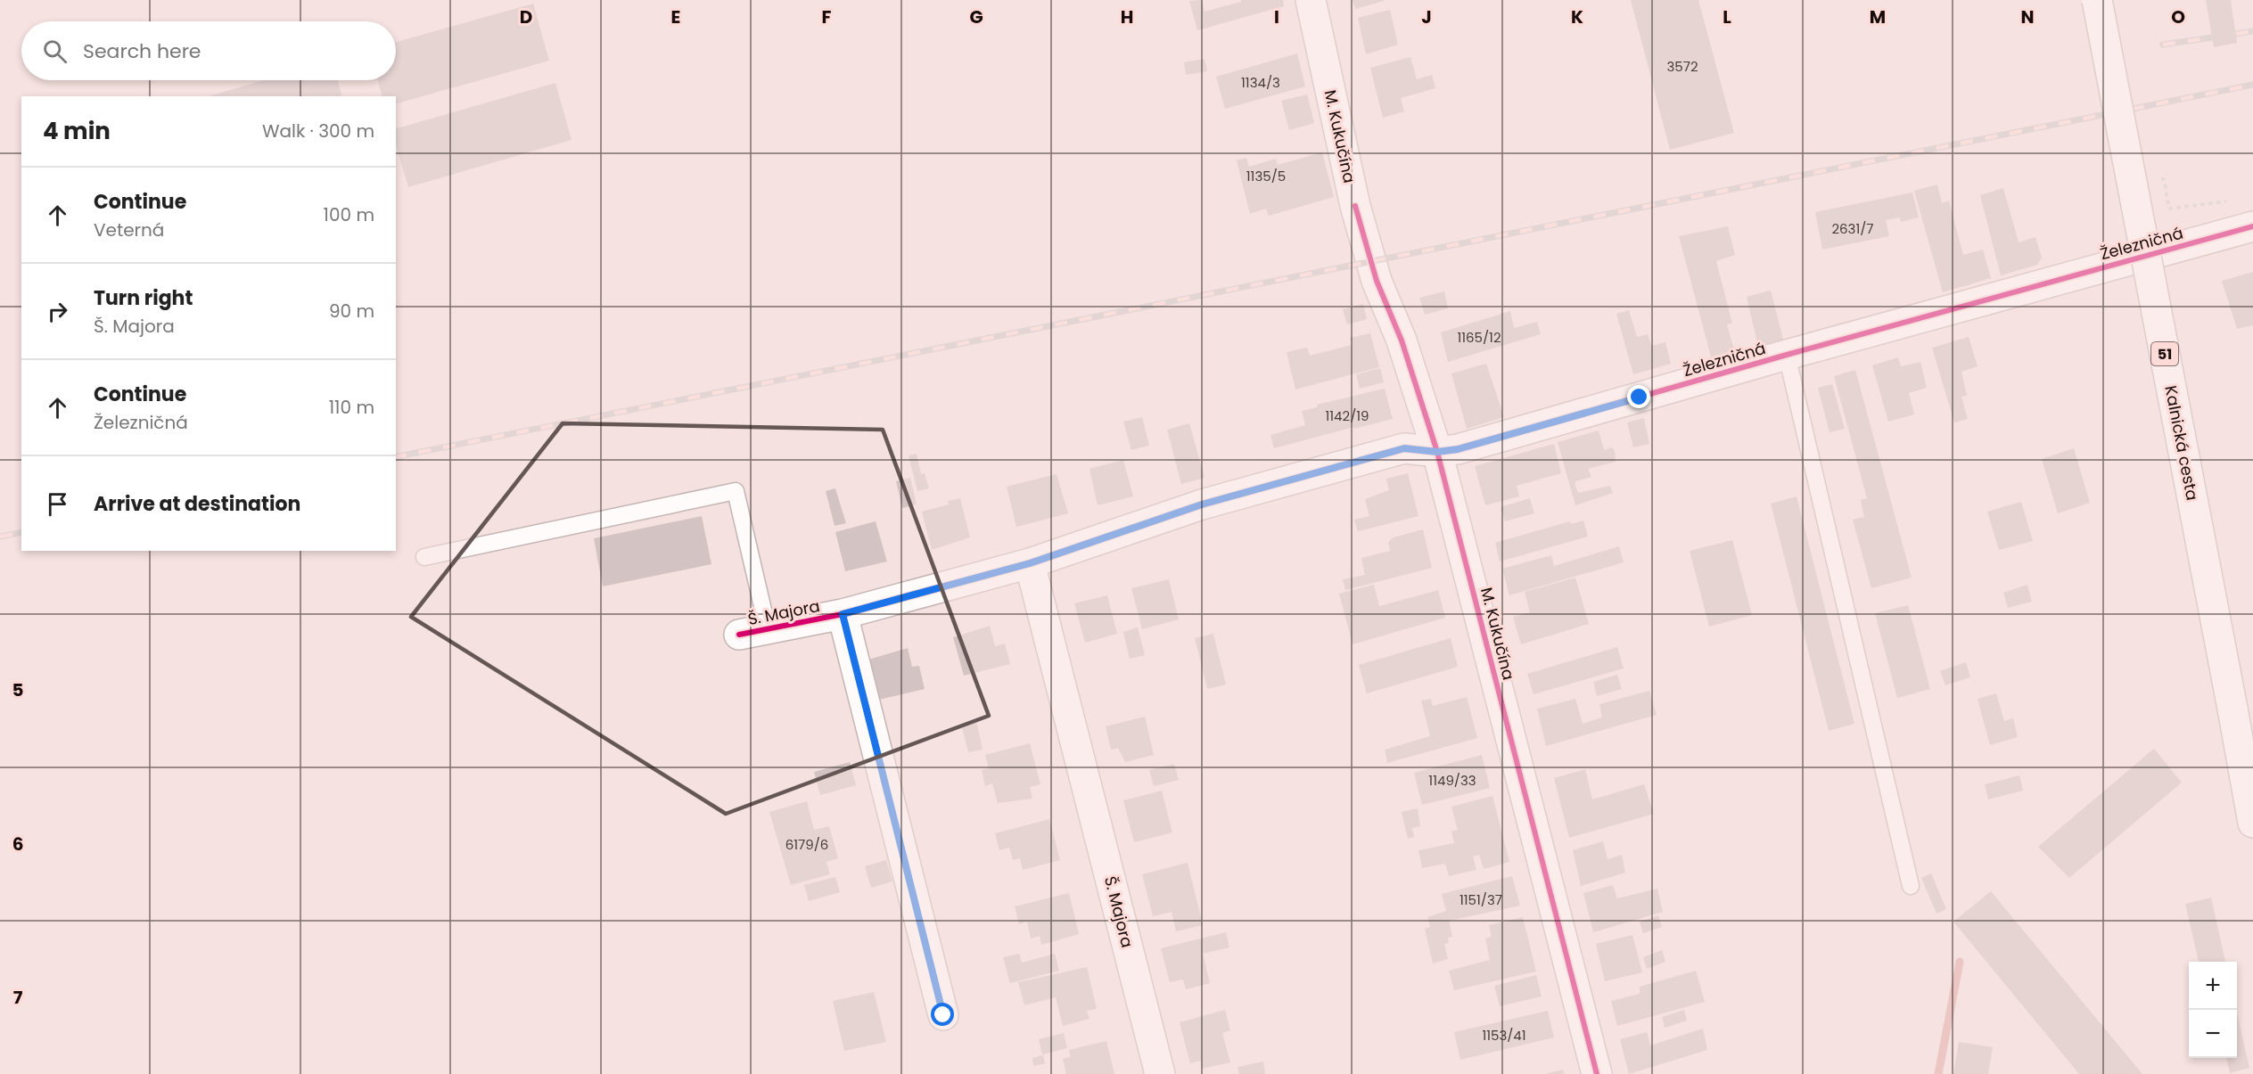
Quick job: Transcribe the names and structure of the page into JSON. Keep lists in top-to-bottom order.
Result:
{
  "streets": {
    "street": [
      "M. Kukučína",
      "Železničná",
      "51",
      "Kalnická cesta",
      "Š. Majora"
    ]
  },
  "crossings": [
    ["M. Kukučína", "Železničná"],
    ["Železničná", "Š. Majora"]
  ],
  "house_numbers": [
    "3572",
    "1134/3",
    "1135/5",
    "2631/7",
    "1165/12",
    "1142/19",
    "1149/33",
    "6179/6",
    "1151/37",
    "1153/41"
  ],
  "page": {
    "search": "Search here",
    "heading": ["4 min", "Walk · 300 m"],
    "list": [
      ["Continue", "Veterná", "100 m"],
      ["Turn right", "Š. Majora", "90 m"],
      ["Continue", "Železničná", "110 m"],
      "Arrive at destination"
    ],
    "map_buttons": ["+", "−"]
  },
  "grid": {
    "columns": [
      "D",
      "E",
      "F",
      "G",
      "H",
      "I",
      "J",
      "K",
      "L",
      "M",
      "N",
      "O"
    ],
    "rows": ["5", "6", "7"]
  }
}
